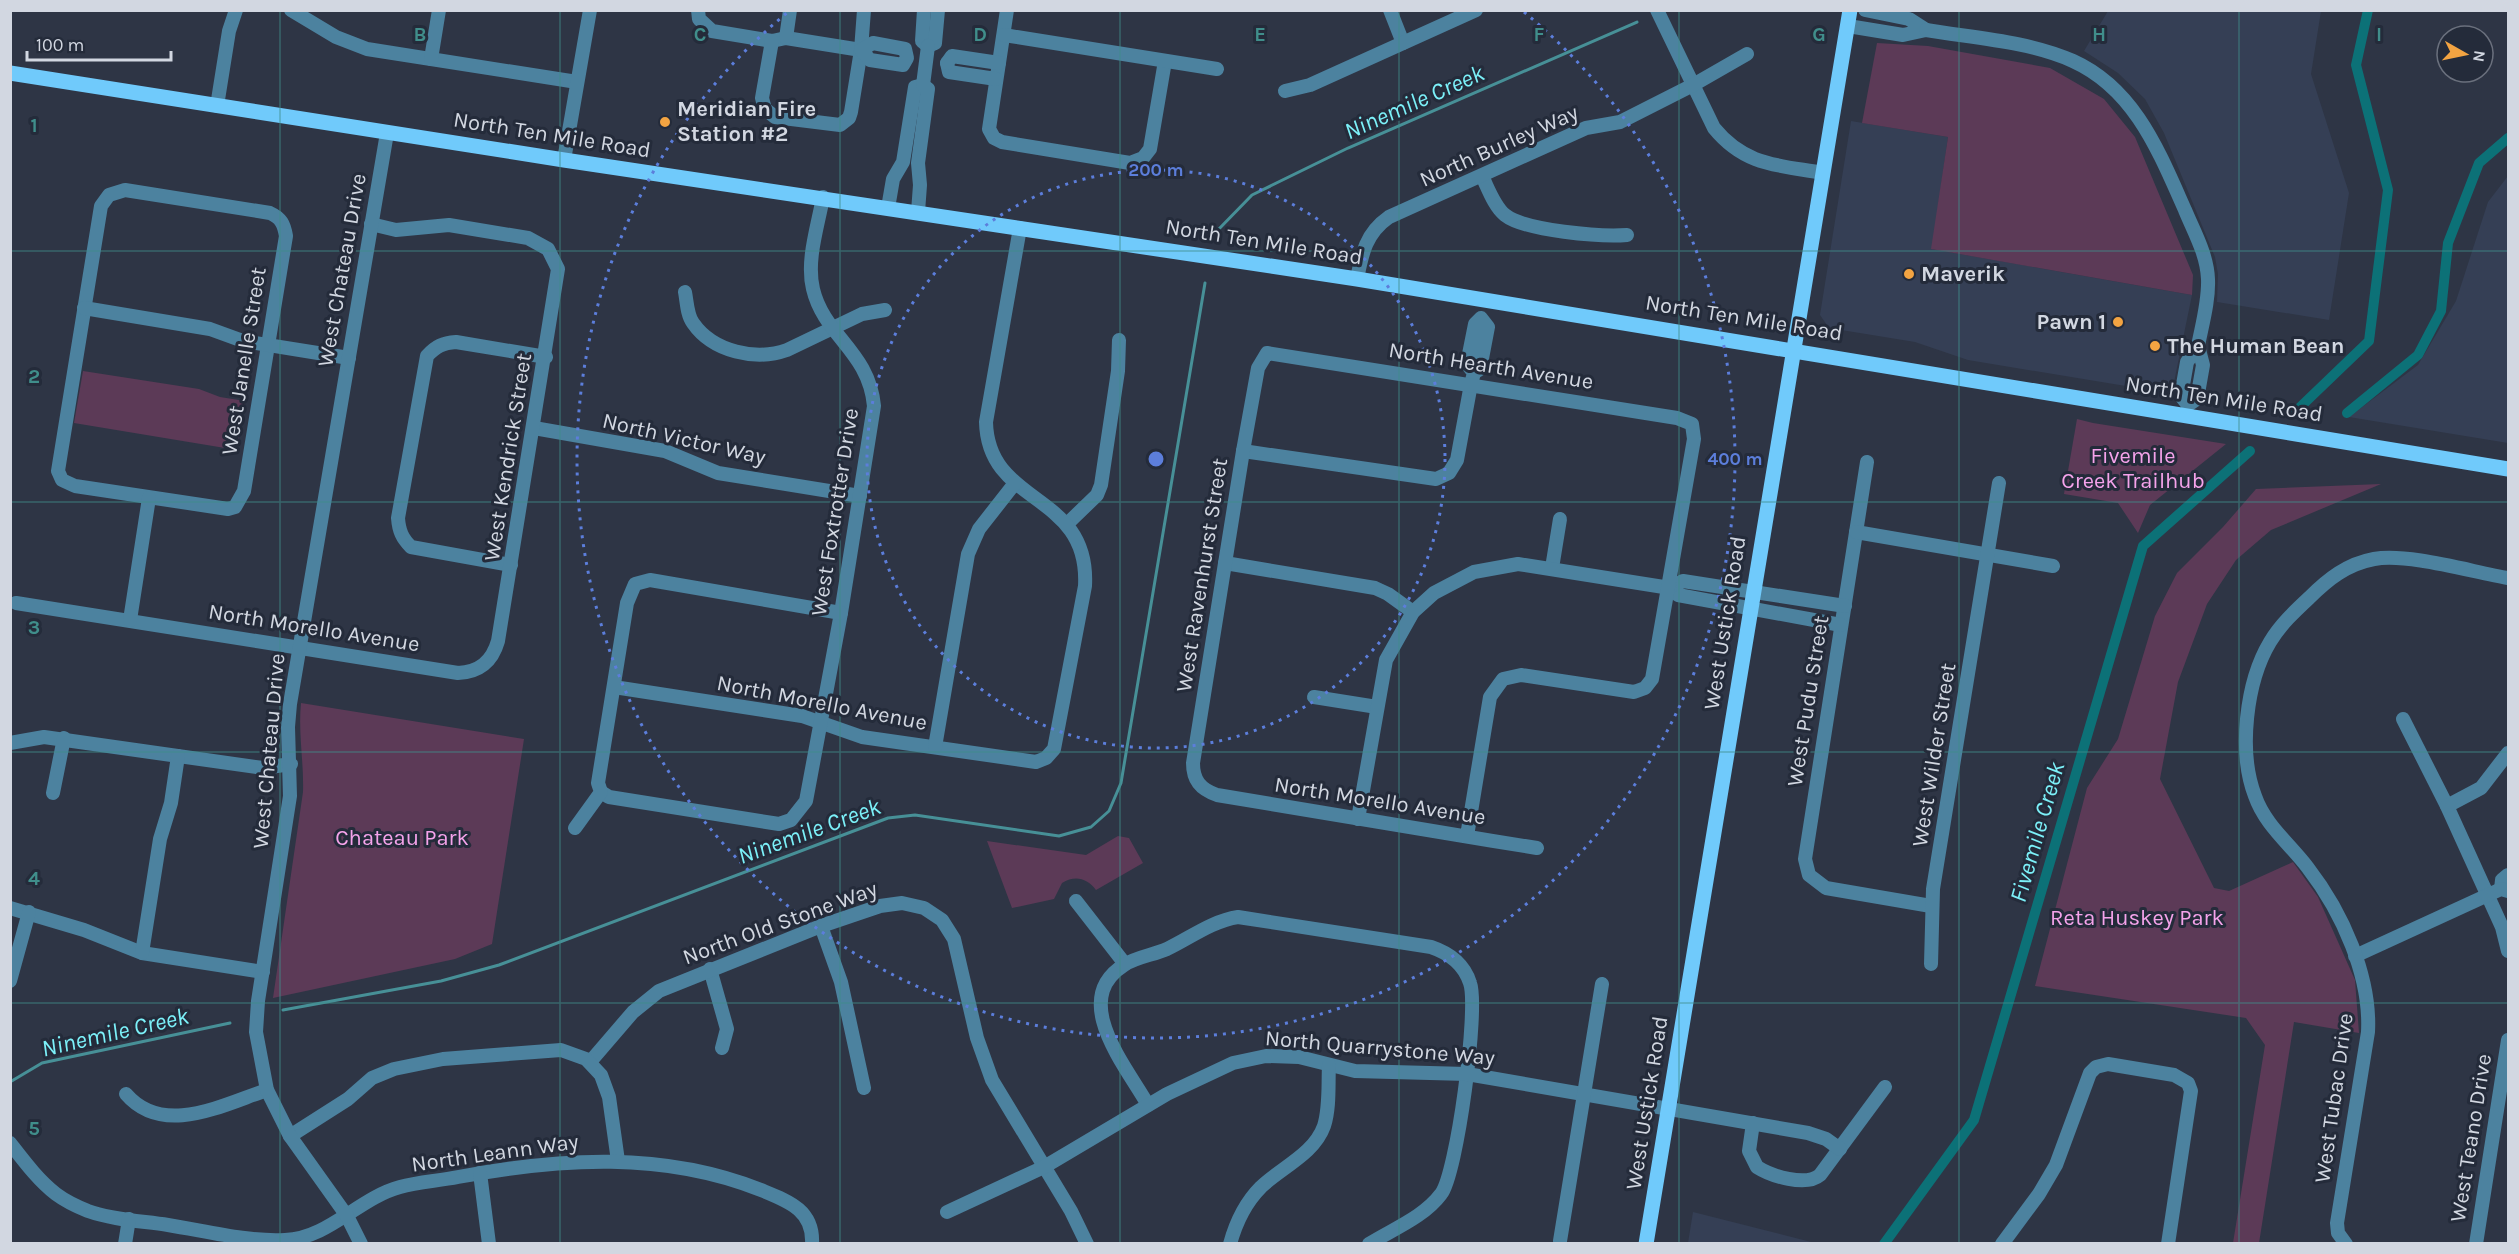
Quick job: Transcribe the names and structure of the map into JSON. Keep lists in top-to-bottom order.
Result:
{
  "streets": {
    "main road": ["North Ten Mile Road", "West Ustick Road"],
    "street": [
      "North Burley Way",
      "West Chateau Drive",
      "West Janelle Street",
      "North Hearth Avenue",
      "North Victor Way",
      "West Kendrick Street",
      "West Foxtrotter Drive",
      "West Ravenhurst Street",
      "North Morello Avenue",
      "West Pudu Street",
      "West Wilder Street",
      "North Old Stone Way",
      "North Quarrystone Way",
      "West Tubac Drive",
      "West Teano Drive",
      "North Leann Way"
    ]
  },
  "crossings": [
    ["North Ten Mile Road", "North Burley Way"],
    ["North Ten Mile Road", "West Chateau Drive"],
    ["North Ten Mile Road", "West Foxtrotter Drive"],
    ["North Ten Mile Road", "West Ustick Road"],
    ["West Chateau Drive", "West Kendrick Street"],
    ["West Chateau Drive", "North Morello Avenue"],
    ["West Chateau Drive", "North Leann Way"],
    ["North Hearth Avenue", "West Ravenhurst Street"],
    ["North Victor Way", "West Kendrick Street"],
    ["North Victor Way", "West Foxtrotter Drive"],
    ["West Kendrick Street", "North Morello Avenue"],
    ["West Foxtrotter Drive", "North Morello Avenue"],
    ["West Ravenhurst Street", "North Morello Avenue"],
    ["West Ustick Road", "North Quarrystone Way"],
    ["West Pudu Street", "West Wilder Street"],
    ["North Old Stone Way", "North Quarrystone Way"]
  ],
  "water": ["Ninemile Creek", "Fivemile Creek"],
  "parks": ["Fivemile Creek Trailhub", "Chateau Park", "Reta Huskey Park"],
  "places": [
    "Meridian Fire Station #2",
    "Maverik",
    "Pawn 1",
    "The Human Bean"
  ],
  "scale_bar": "100 m",
  "north": "right",
  "grid": {
    "columns": [
      "B",
      "C",
      "D",
      "E",
      "F",
      "G",
      "H",
      "I"
    ],
    "rows": [
      "1",
      "2",
      "3",
      "4",
      "5"
    ]
  },
  "rings": ["200 m", "400 m"]
}
